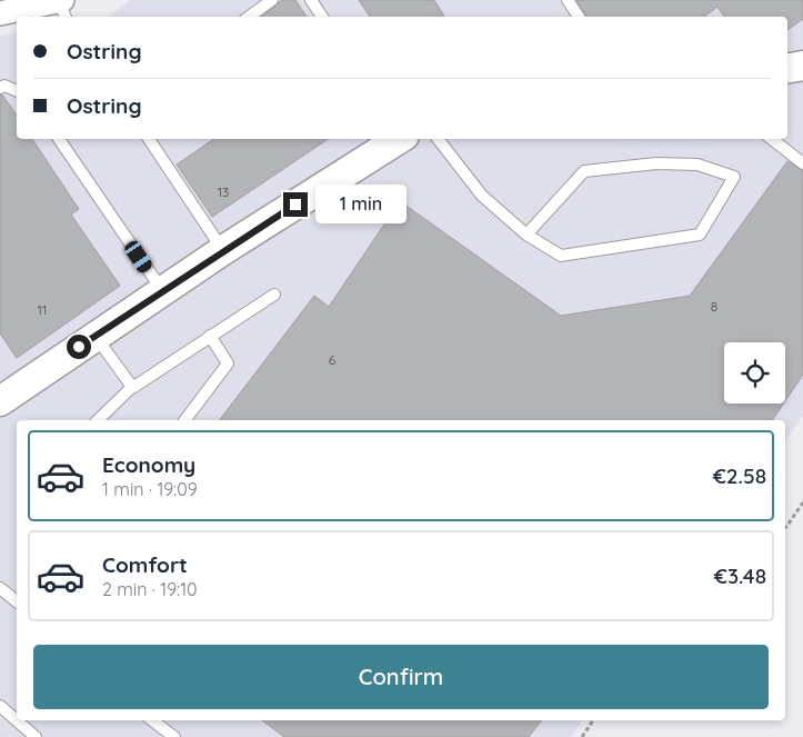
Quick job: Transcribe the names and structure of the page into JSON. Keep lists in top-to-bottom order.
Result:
{
  "house_numbers": [
    "13",
    "8",
    "11",
    "6"
  ],
  "page": {
    "banner": ["Ostring", "Ostring"],
    "bubble": "1 min",
    "list": [
      {
        "name": "Economy",
        "note": "1 min · 19:09",
        "value": "€2.58"
      },
      {
        "name": "Comfort",
        "note": "2 min · 19:10",
        "value": "€3.48"
      }
    ],
    "buttons": "Confirm"
  }
}
